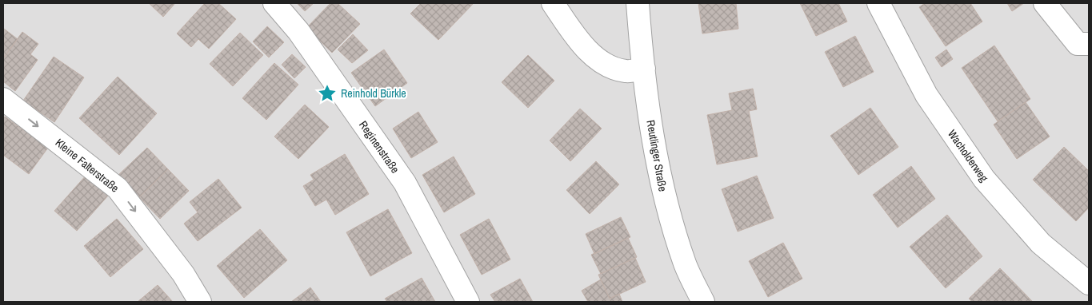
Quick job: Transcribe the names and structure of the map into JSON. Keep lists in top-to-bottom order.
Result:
{
  "streets": {
    "street": [
      "Reginenstraße",
      "Reutlinger Straße",
      "Wacholderweg",
      "Kleine Falterstraße"
    ]
  },
  "one_way": ["Kleine Falterstraße"],
  "places": {
    "place": ["Reinhold Bürkle"]
  }
}
